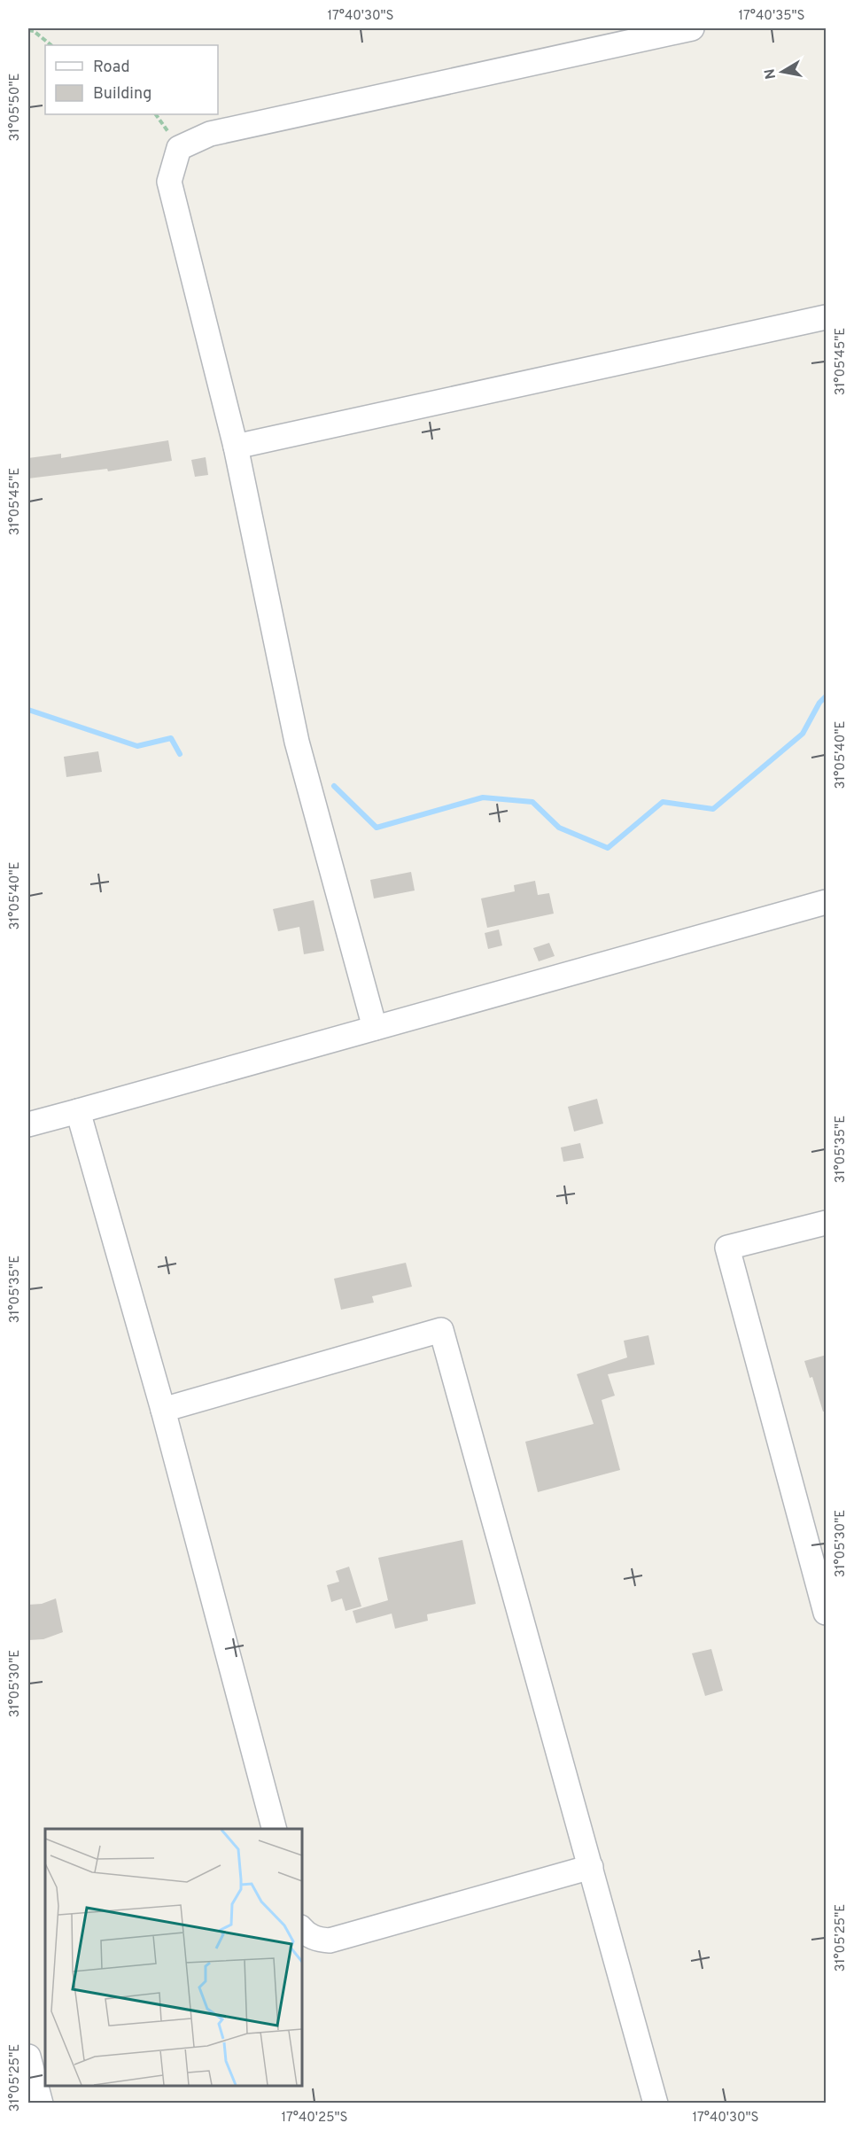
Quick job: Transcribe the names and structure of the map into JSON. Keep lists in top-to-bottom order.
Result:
{
  "legend": ["Road", "Building"],
  "north": "left",
  "coordinates": [
    "17°40'30\"S",
    "17°40'35\"S",
    "31°05'50\"E",
    "31°05'45\"E",
    "31°05'40\"E",
    "31°05'35\"E",
    "31°05'30\"E",
    "31°05'25\"E",
    "17°40'25\"S"
  ]
}
